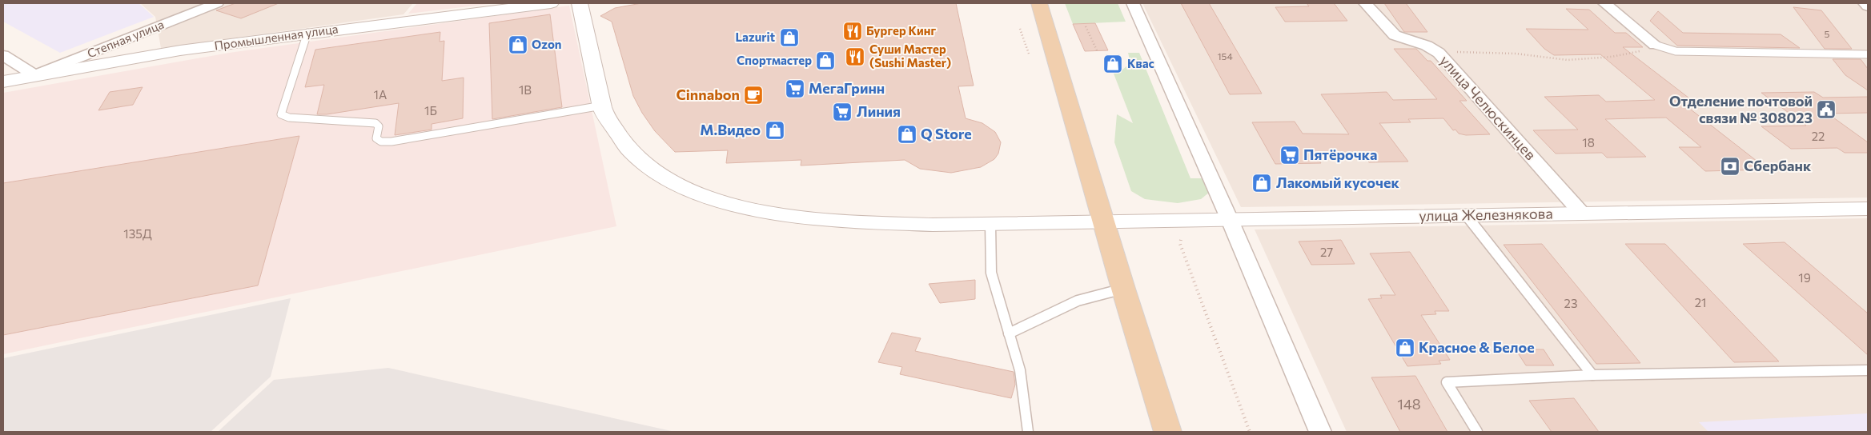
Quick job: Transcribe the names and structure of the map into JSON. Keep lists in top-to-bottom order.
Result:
{
  "streets": {
    "street": [
      "Промышленная улица",
      "Степная улица",
      "улица Челюскинцев",
      "улица Железнякова"
    ]
  },
  "crossings": [
    ["Промышленная улица", "Степная улица"],
    ["улица Челюскинцев", "улица Железнякова"]
  ],
  "places": {
    "restaurant": ["Бургер Кинг", "Суши Мастер (Sushi Master)"],
    "shop": [
      "Lazurit",
      "Ozon",
      "Спортмастер",
      "Квас",
      "М.Видео",
      "Q Store",
      "Лакомый кусочек",
      "Красное & Белое"
    ],
    "supermarket": ["МегаГринн", "Линия", "Пятёрочка"],
    "cafe": ["Cinnabon"],
    "public building": ["Отделение почтовой связи № 308023"],
    "bank": ["Сбербанк"]
  },
  "house_numbers": [
    "5",
    "154",
    "1В",
    "1А",
    "1Б",
    "22",
    "18",
    "135Д",
    "27",
    "19",
    "21",
    "23",
    "148"
  ]
}
